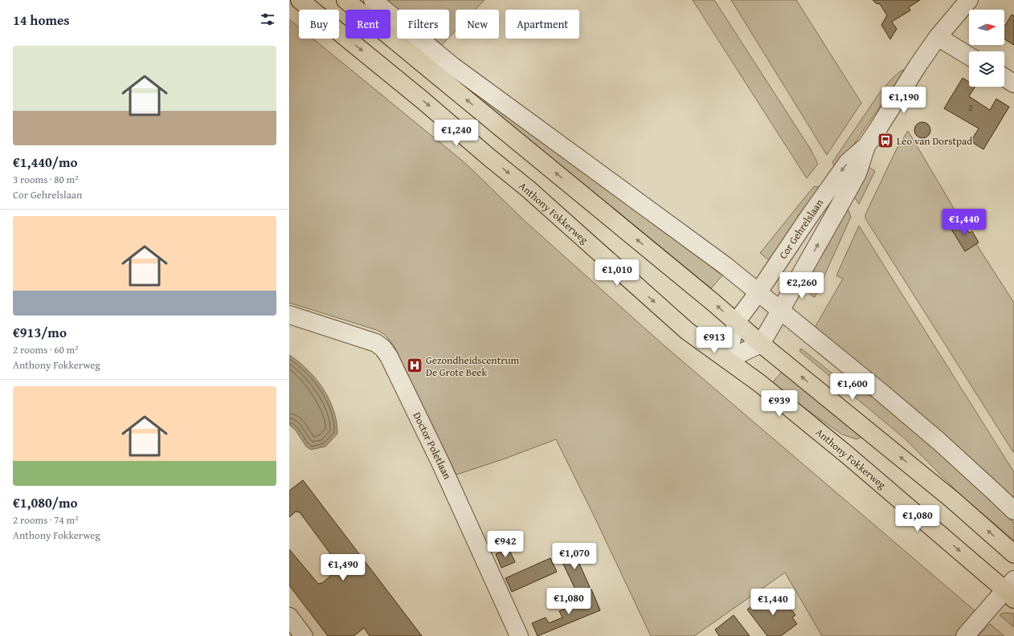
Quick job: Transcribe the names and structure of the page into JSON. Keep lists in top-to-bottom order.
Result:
{
  "streets": {
    "main road": ["Anthony Fokkerweg"],
    "street": ["Cor Gehrelslaan", "Doctor Poletlaan"]
  },
  "crossings": [
    ["Anthony Fokkerweg", "Cor Gehrelslaan"]
  ],
  "places": {
    "bus stop": ["Leo van Dorstpad"],
    "hospital": ["Gezondheidscentrum De Grote Beek"]
  },
  "house_numbers": ["2"],
  "north": "right",
  "page": {
    "heading": "14 homes",
    "chip": [
      "Buy",
      "Rent",
      "Filters",
      "New",
      "Apartment"
    ],
    "list": [
      {
        "name": "€1,440/mo",
        "note": "3 rooms · 80 m² · Cor Gehrelslaan"
      },
      {
        "name": "€913/mo",
        "note": "2 rooms · 60 m² · Anthony Fokkerweg"
      },
      {
        "name": "€1,080/mo",
        "note": "2 rooms · 74 m² · Anthony Fokkerweg"
      }
    ],
    "price": [
      "€1,190",
      "€1,240",
      "€1,440",
      "€1,010",
      "€2,260",
      "€913",
      "€1,600",
      "€939",
      "€1,080",
      "€942",
      "€1,070",
      "€1,490",
      "€1,080",
      "€1,440"
    ]
  }
}
